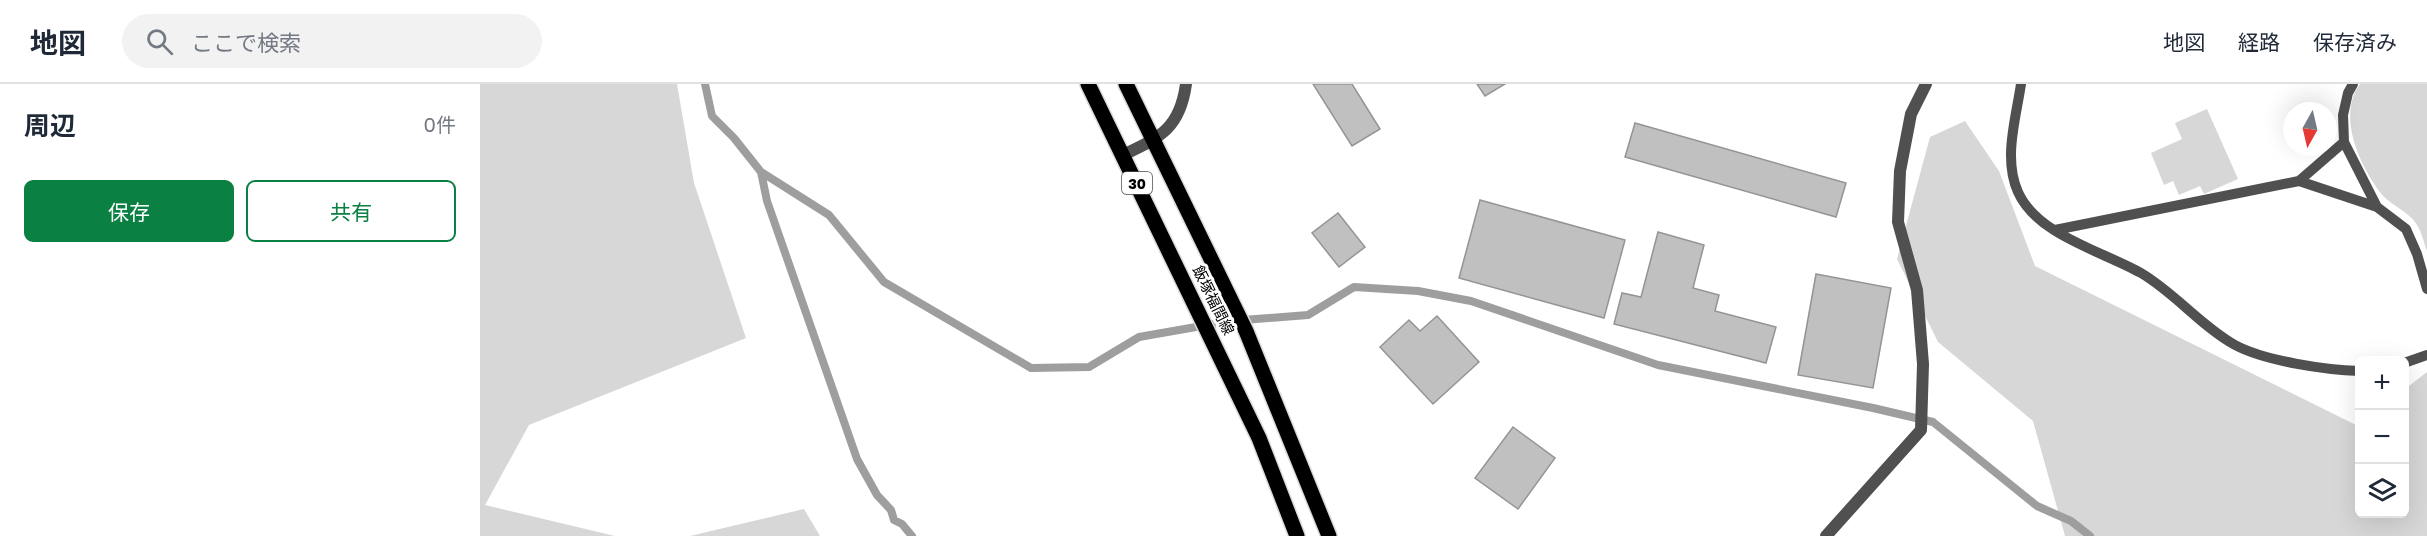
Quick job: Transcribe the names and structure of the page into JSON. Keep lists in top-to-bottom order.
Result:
{
  "streets": {
    "main road": ["30", "飯塚福間線"]
  },
  "north": "bottom",
  "page": {
    "header": "地図",
    "search": "ここで検索",
    "nav": ["地図", "経路", "保存済み"],
    "heading": ["周辺", "0件"],
    "buttons": ["保存", "共有"],
    "map_buttons": ["+", "−"]
  }
}
